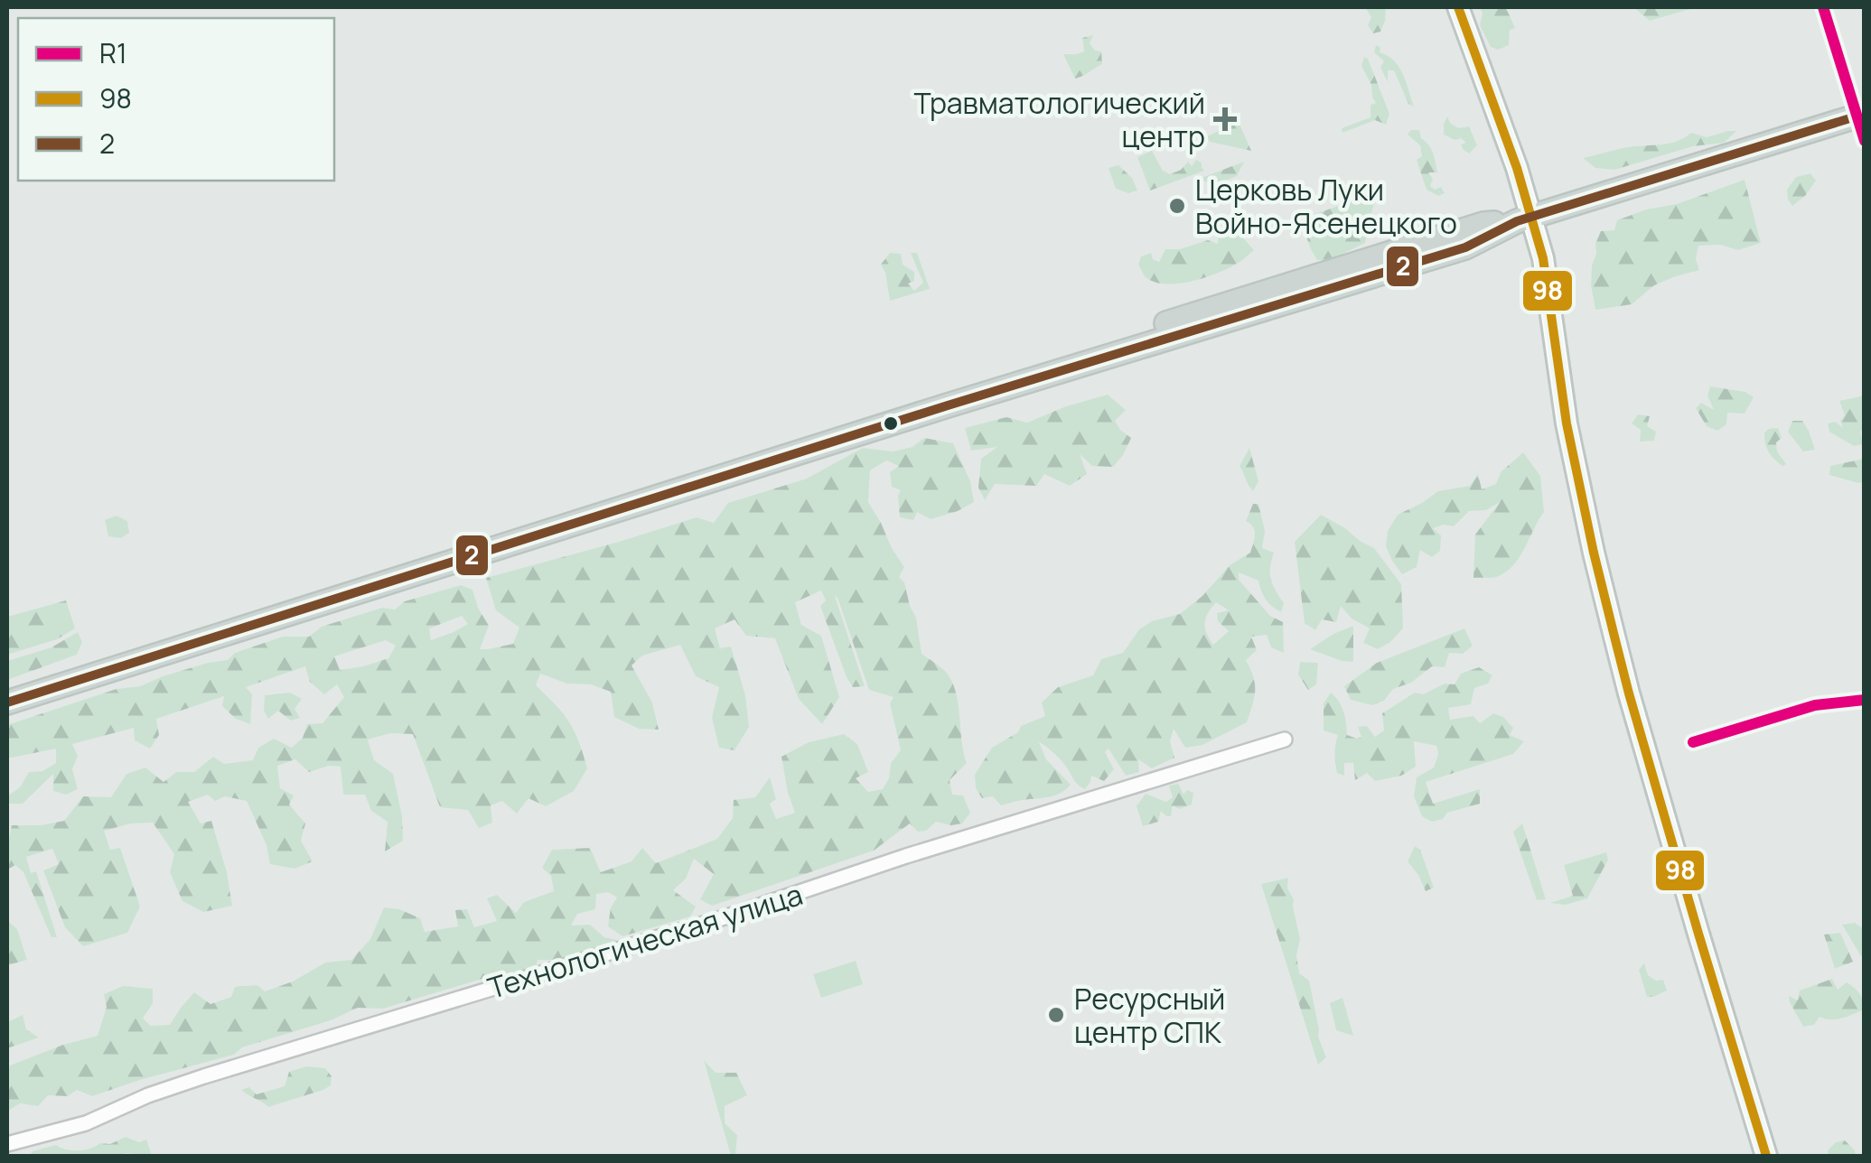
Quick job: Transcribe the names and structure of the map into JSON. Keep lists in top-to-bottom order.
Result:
{
  "streets": {
    "street": ["Технологическая улица"]
  },
  "places": {
    "health": ["Травматологический центр"],
    "other": ["Церковь Луки Войно-Ясенецкого", "Ресурсный центр СПК"]
  },
  "lines": ["transit line R1", "transit line 98", "transit line 2"],
  "legend": ["R1", "98", "2"]
}
